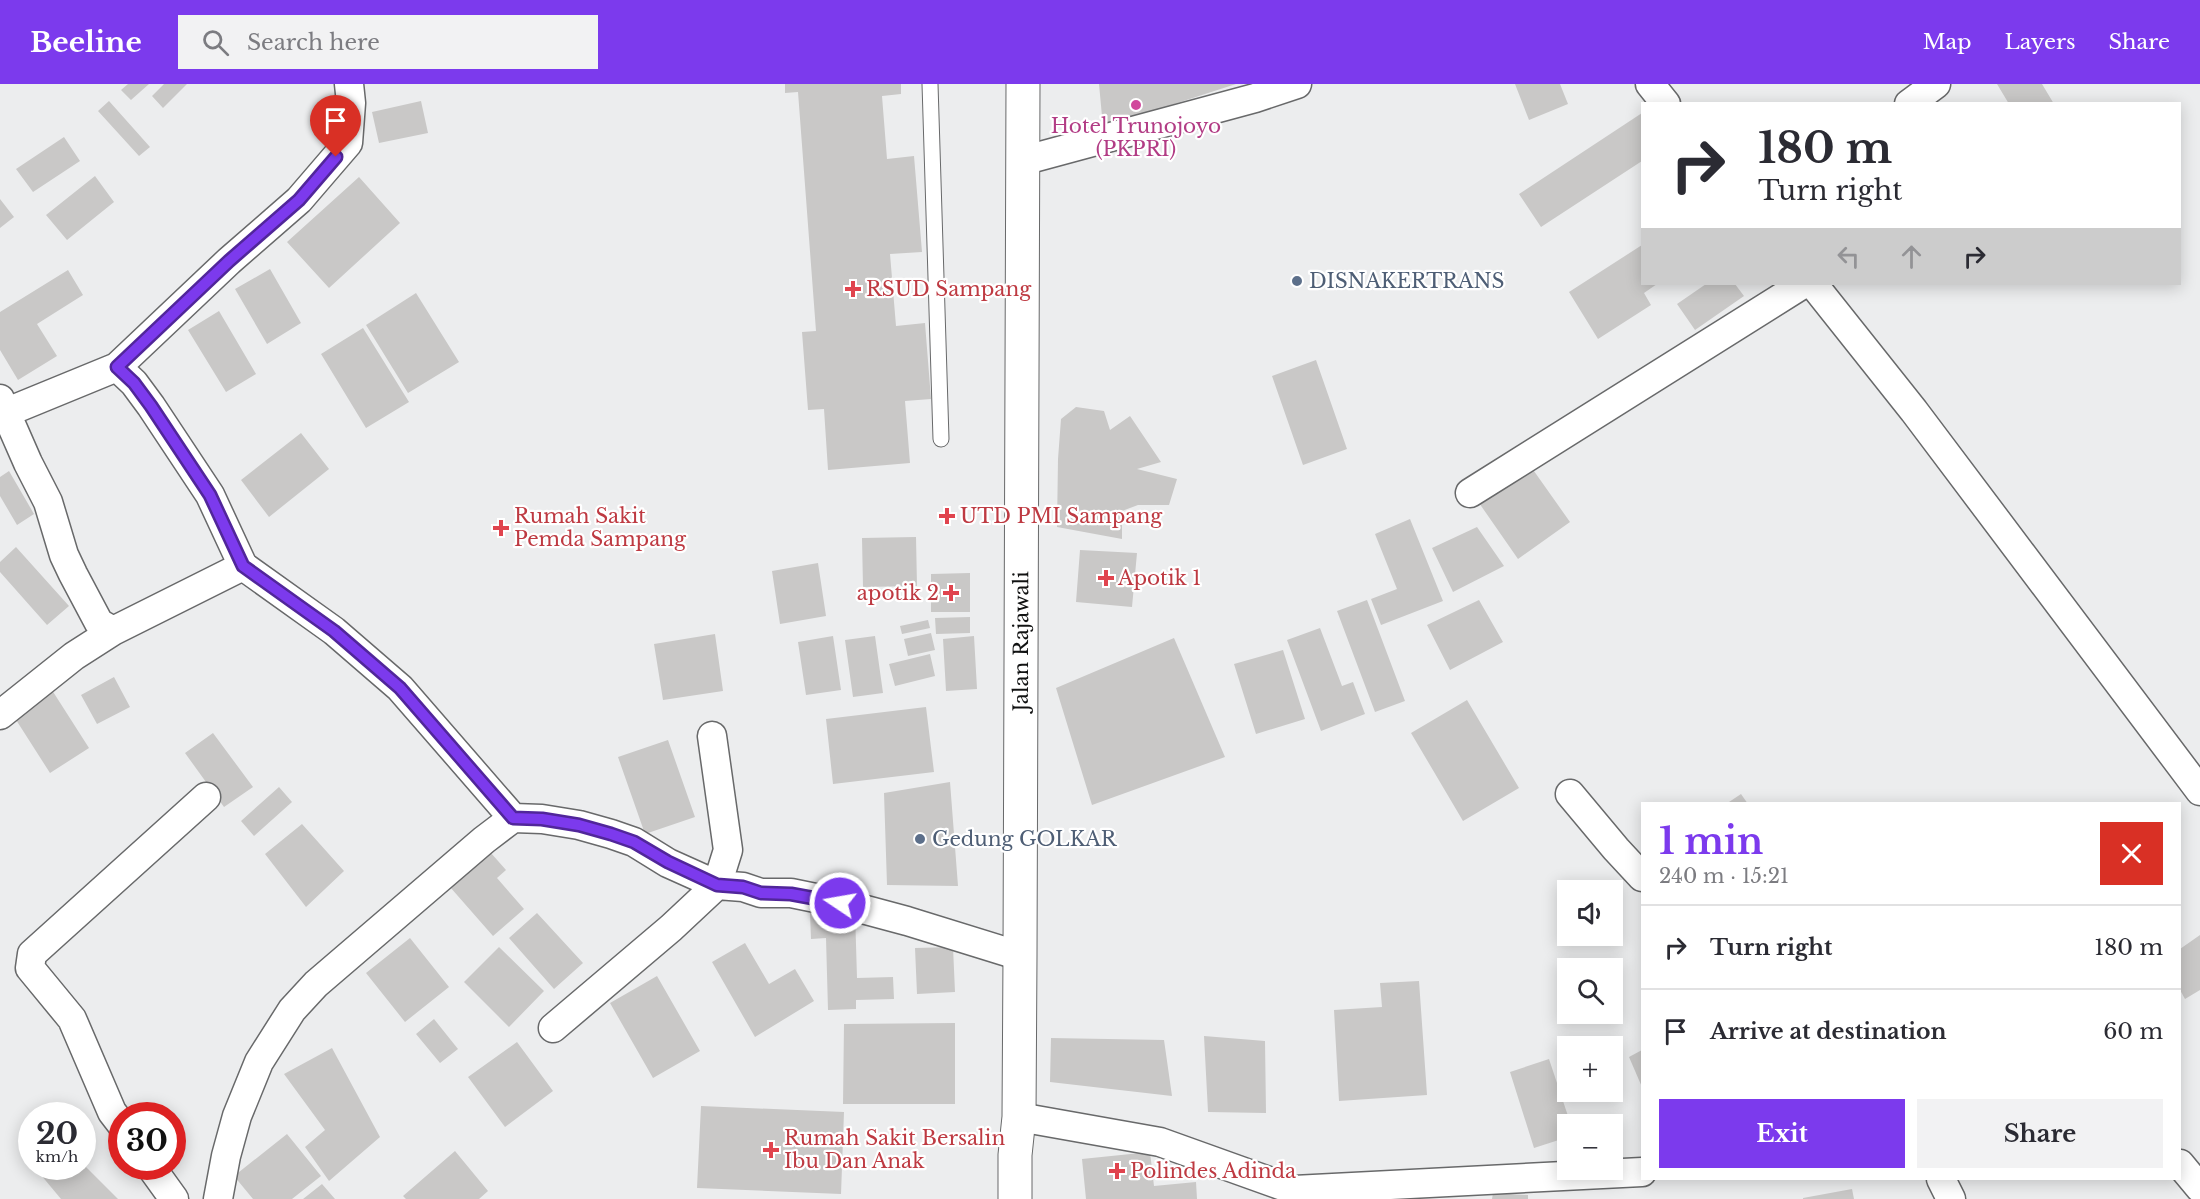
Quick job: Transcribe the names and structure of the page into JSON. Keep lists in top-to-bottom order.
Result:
{
  "streets": {
    "street": ["Jalan Rajawali"]
  },
  "places": {
    "other": ["Hotel Trunojoyo (PKPRI)", "DISNAKERTRANS", "Gedung GOLKAR"],
    "health": [
      "RSUD Sampang",
      "UTD PMI Sampang",
      "Rumah Sakit Pemda Sampang",
      "Apotik 1",
      "apotik 2",
      "Rumah Sakit Bersalin Ibu Dan Anak",
      "Polindes Adinda"
    ]
  },
  "page": {
    "header": "Beeline",
    "search": "Search here",
    "nav": ["Map", "Layers", "Share"],
    "turn": ["180 m", "Turn right"],
    "heading": ["1 min", "240 m · 15:21"],
    "map_buttons": ["+", "−"],
    "list": [
      {
        "name": "Turn right",
        "value": "180 m"
      },
      {
        "name": "Arrive at destination",
        "value": "60 m"
      }
    ],
    "buttons": ["Exit", "Share"],
    "speed": "20 km/h",
    "limit": "30"
  }
}
